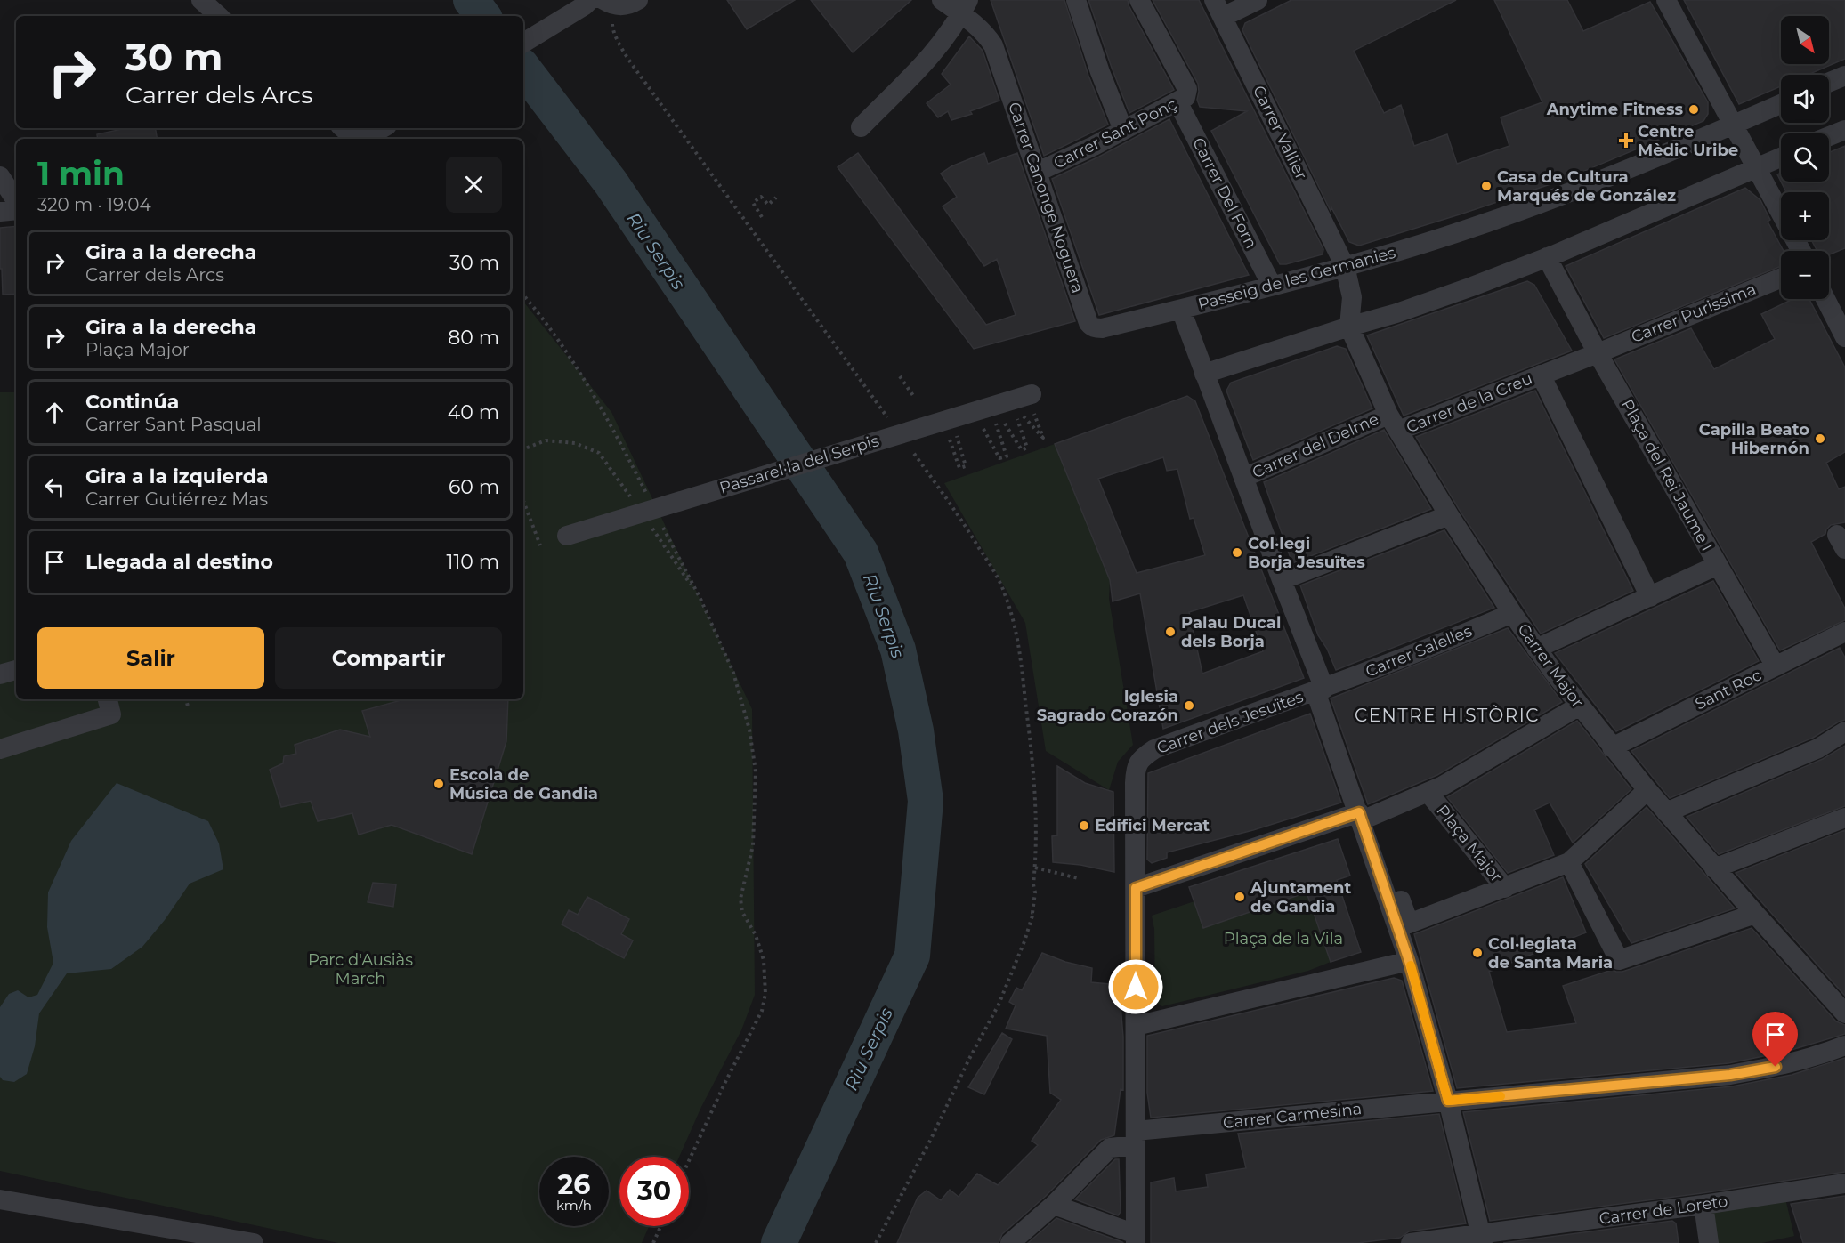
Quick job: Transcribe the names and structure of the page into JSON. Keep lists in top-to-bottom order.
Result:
{
  "streets": {
    "street": [
      "Carrer Vallier",
      "Carrer Sant Ponç",
      "Carrer Del Forn",
      "Carrer Canonge Noguera",
      "Passeig de les Germanies",
      "Carrer Purissima",
      "Carrer de la Creu",
      "Carrer del Delme",
      "Passarel·la del Serpis",
      "Plaça del Rei Jaume I",
      "Carrer Salelles",
      "Carrer Major",
      "Sant Roc",
      "Carrer dels Jesuïtes",
      "Plaça Major",
      "Carrer Carmesina",
      "Carrer de Loreto"
    ]
  },
  "crossings": [
    ["Carrer Vallier", "Passeig de les Germanies"],
    ["Carrer Vallier", "Carrer Major"],
    ["Carrer Sant Ponç", "Carrer Del Forn"],
    ["Carrer Sant Ponç", "Carrer Canonge Noguera"],
    ["Carrer Del Forn", "Passeig de les Germanies"],
    ["Carrer Canonge Noguera", "Passeig de les Germanies"],
    ["Passeig de les Germanies", "Carrer del Delme"],
    ["Passeig de les Germanies", "Carrer Salelles"],
    ["Passeig de les Germanies", "Carrer Major"],
    ["Passeig de les Germanies", "Carrer dels Jesuïtes"],
    ["Passeig de les Germanies", "Plaça Major"],
    ["Carrer Purissima", "Plaça del Rei Jaume I"],
    ["Carrer de la Creu", "Carrer del Delme"],
    ["Carrer de la Creu", "Carrer Major"],
    ["Carrer del Delme", "Carrer Major"],
    ["Plaça del Rei Jaume I", "Carrer Major"],
    ["Carrer Salelles", "Carrer Major"],
    ["Carrer Salelles", "Carrer dels Jesuïtes"],
    ["Carrer Major", "Sant Roc"],
    ["Carrer dels Jesuïtes", "Plaça Major"]
  ],
  "districts": ["CENTRE HISTÒRIC"],
  "water": ["Riu Serpis"],
  "parks": ["Plaça de la Vila", "Parc d'Ausiàs March"],
  "places": {
    "other": [
      "Anytime Fitness",
      "Casa de Cultura Marqués de González",
      "Capilla Beato Hibernón",
      "Col·legi Borja Jesuïtes",
      "Palau Ducal dels Borja",
      "Iglesia Sagrado Corazón",
      "Escola de Música de Gandia",
      "Edifici Mercat",
      "Ajuntament de Gandia",
      "Col·legiata de Santa Maria"
    ],
    "health": ["Centre Mèdic Uribe"]
  },
  "north": "bottom right",
  "page": {
    "map_buttons": ["+", "−"],
    "turn": ["30 m", "Carrer dels Arcs"],
    "heading": ["1 min", "320 m · 19:04"],
    "list": [
      {
        "name": "Gira a la derecha",
        "note": "Carrer dels Arcs",
        "value": "30 m"
      },
      {
        "name": "Gira a la derecha",
        "note": "Plaça Major",
        "value": "80 m"
      },
      {
        "name": "Continúa",
        "note": "Carrer Sant Pasqual",
        "value": "40 m"
      },
      {
        "name": "Gira a la izquierda",
        "note": "Carrer Gutiérrez Mas",
        "value": "60 m"
      },
      {
        "name": "Llegada al destino",
        "value": "110 m"
      }
    ],
    "buttons": ["Salir", "Compartir"],
    "speed": "26 km/h",
    "limit": "30"
  }
}
